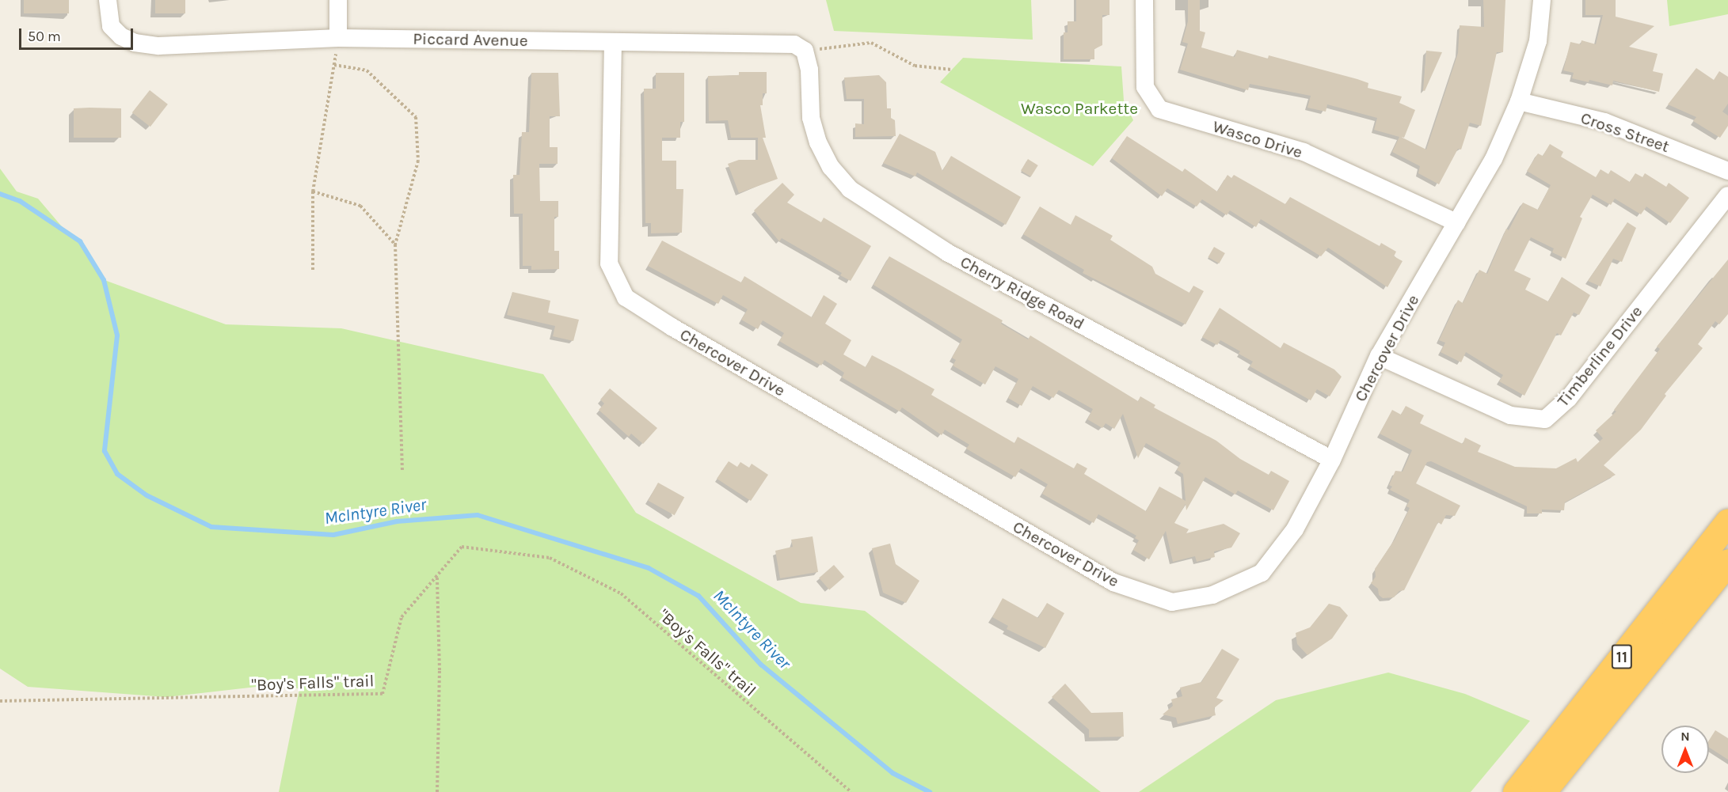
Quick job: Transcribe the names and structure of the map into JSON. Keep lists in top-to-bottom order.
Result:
{
  "streets": {
    "highway": ["11"],
    "street": [
      "Piccard Avenue",
      "Cross Street",
      "Wasco Drive",
      "Cherry Ridge Road",
      "Chercover Drive",
      "Timberline Drive"
    ],
    "path": ["\"Boy's Falls\" trail"]
  },
  "crossings": [
    ["Piccard Avenue", "Cherry Ridge Road"],
    ["Piccard Avenue", "Chercover Drive"],
    ["Cross Street", "Chercover Drive"],
    ["Wasco Drive", "Chercover Drive"],
    ["Cherry Ridge Road", "Chercover Drive"],
    ["Chercover Drive", "Timberline Drive"]
  ],
  "water": ["McIntyre River"],
  "parks": ["Wasco Parkette"],
  "scale_bar": "50 m",
  "north": "top"
}
